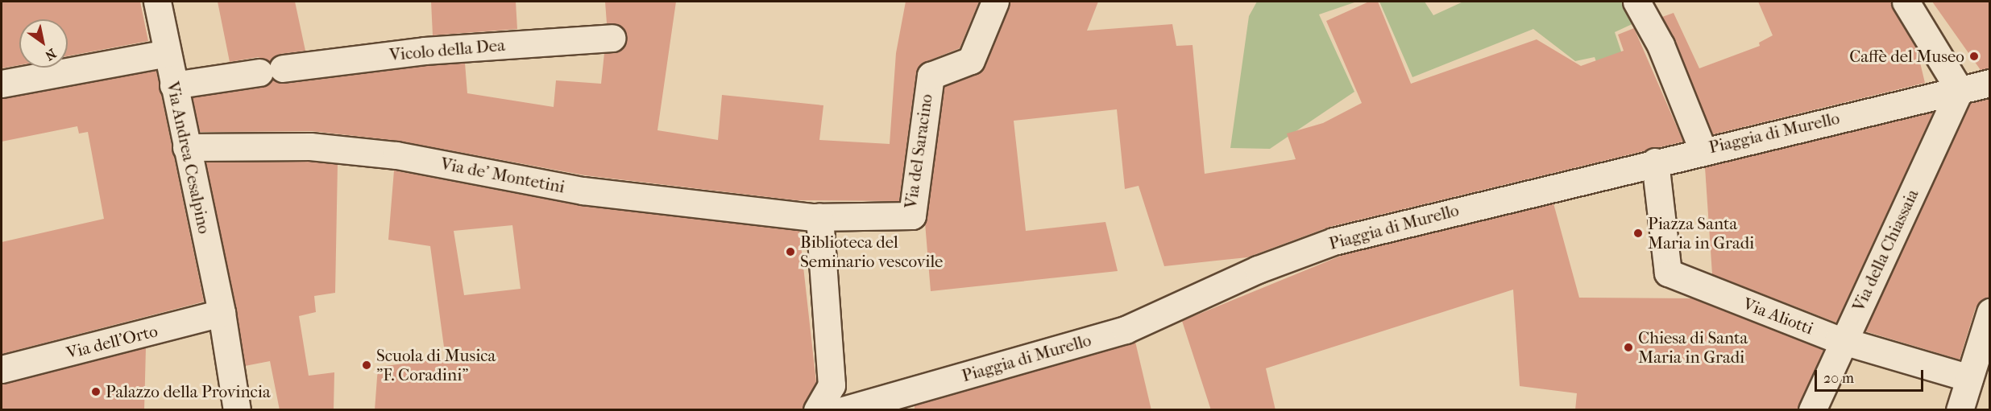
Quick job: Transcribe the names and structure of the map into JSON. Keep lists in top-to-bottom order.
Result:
{
  "streets": {
    "street": [
      "Vicolo della Dea",
      "Piaggia di Murello",
      "Via del Saracino",
      "Via Andrea Cesalpino",
      "Via de' Montetini",
      "Via della Chiassaia",
      "Via Aliotti",
      "Via dell'Orto"
    ]
  },
  "crossings": [
    ["Vicolo della Dea", "Via Andrea Cesalpino"],
    ["Piaggia di Murello", "Via della Chiassaia"],
    ["Piaggia di Murello", "Via Aliotti"],
    ["Via del Saracino", "Via de' Montetini"],
    ["Via Andrea Cesalpino", "Via de' Montetini"],
    ["Via Andrea Cesalpino", "Via dell'Orto"],
    ["Via della Chiassaia", "Via Aliotti"]
  ],
  "places": [
    "Caffè del Museo",
    "Piazza Santa Maria in Gradi",
    "Biblioteca del Seminario vescovile",
    "Chiesa di Santa Maria in Gradi",
    "Scuola di Musica \"F. Coradini\"",
    "Palazzo della Provincia"
  ],
  "scale_bar": "20 m",
  "north": "bottom right"
}
